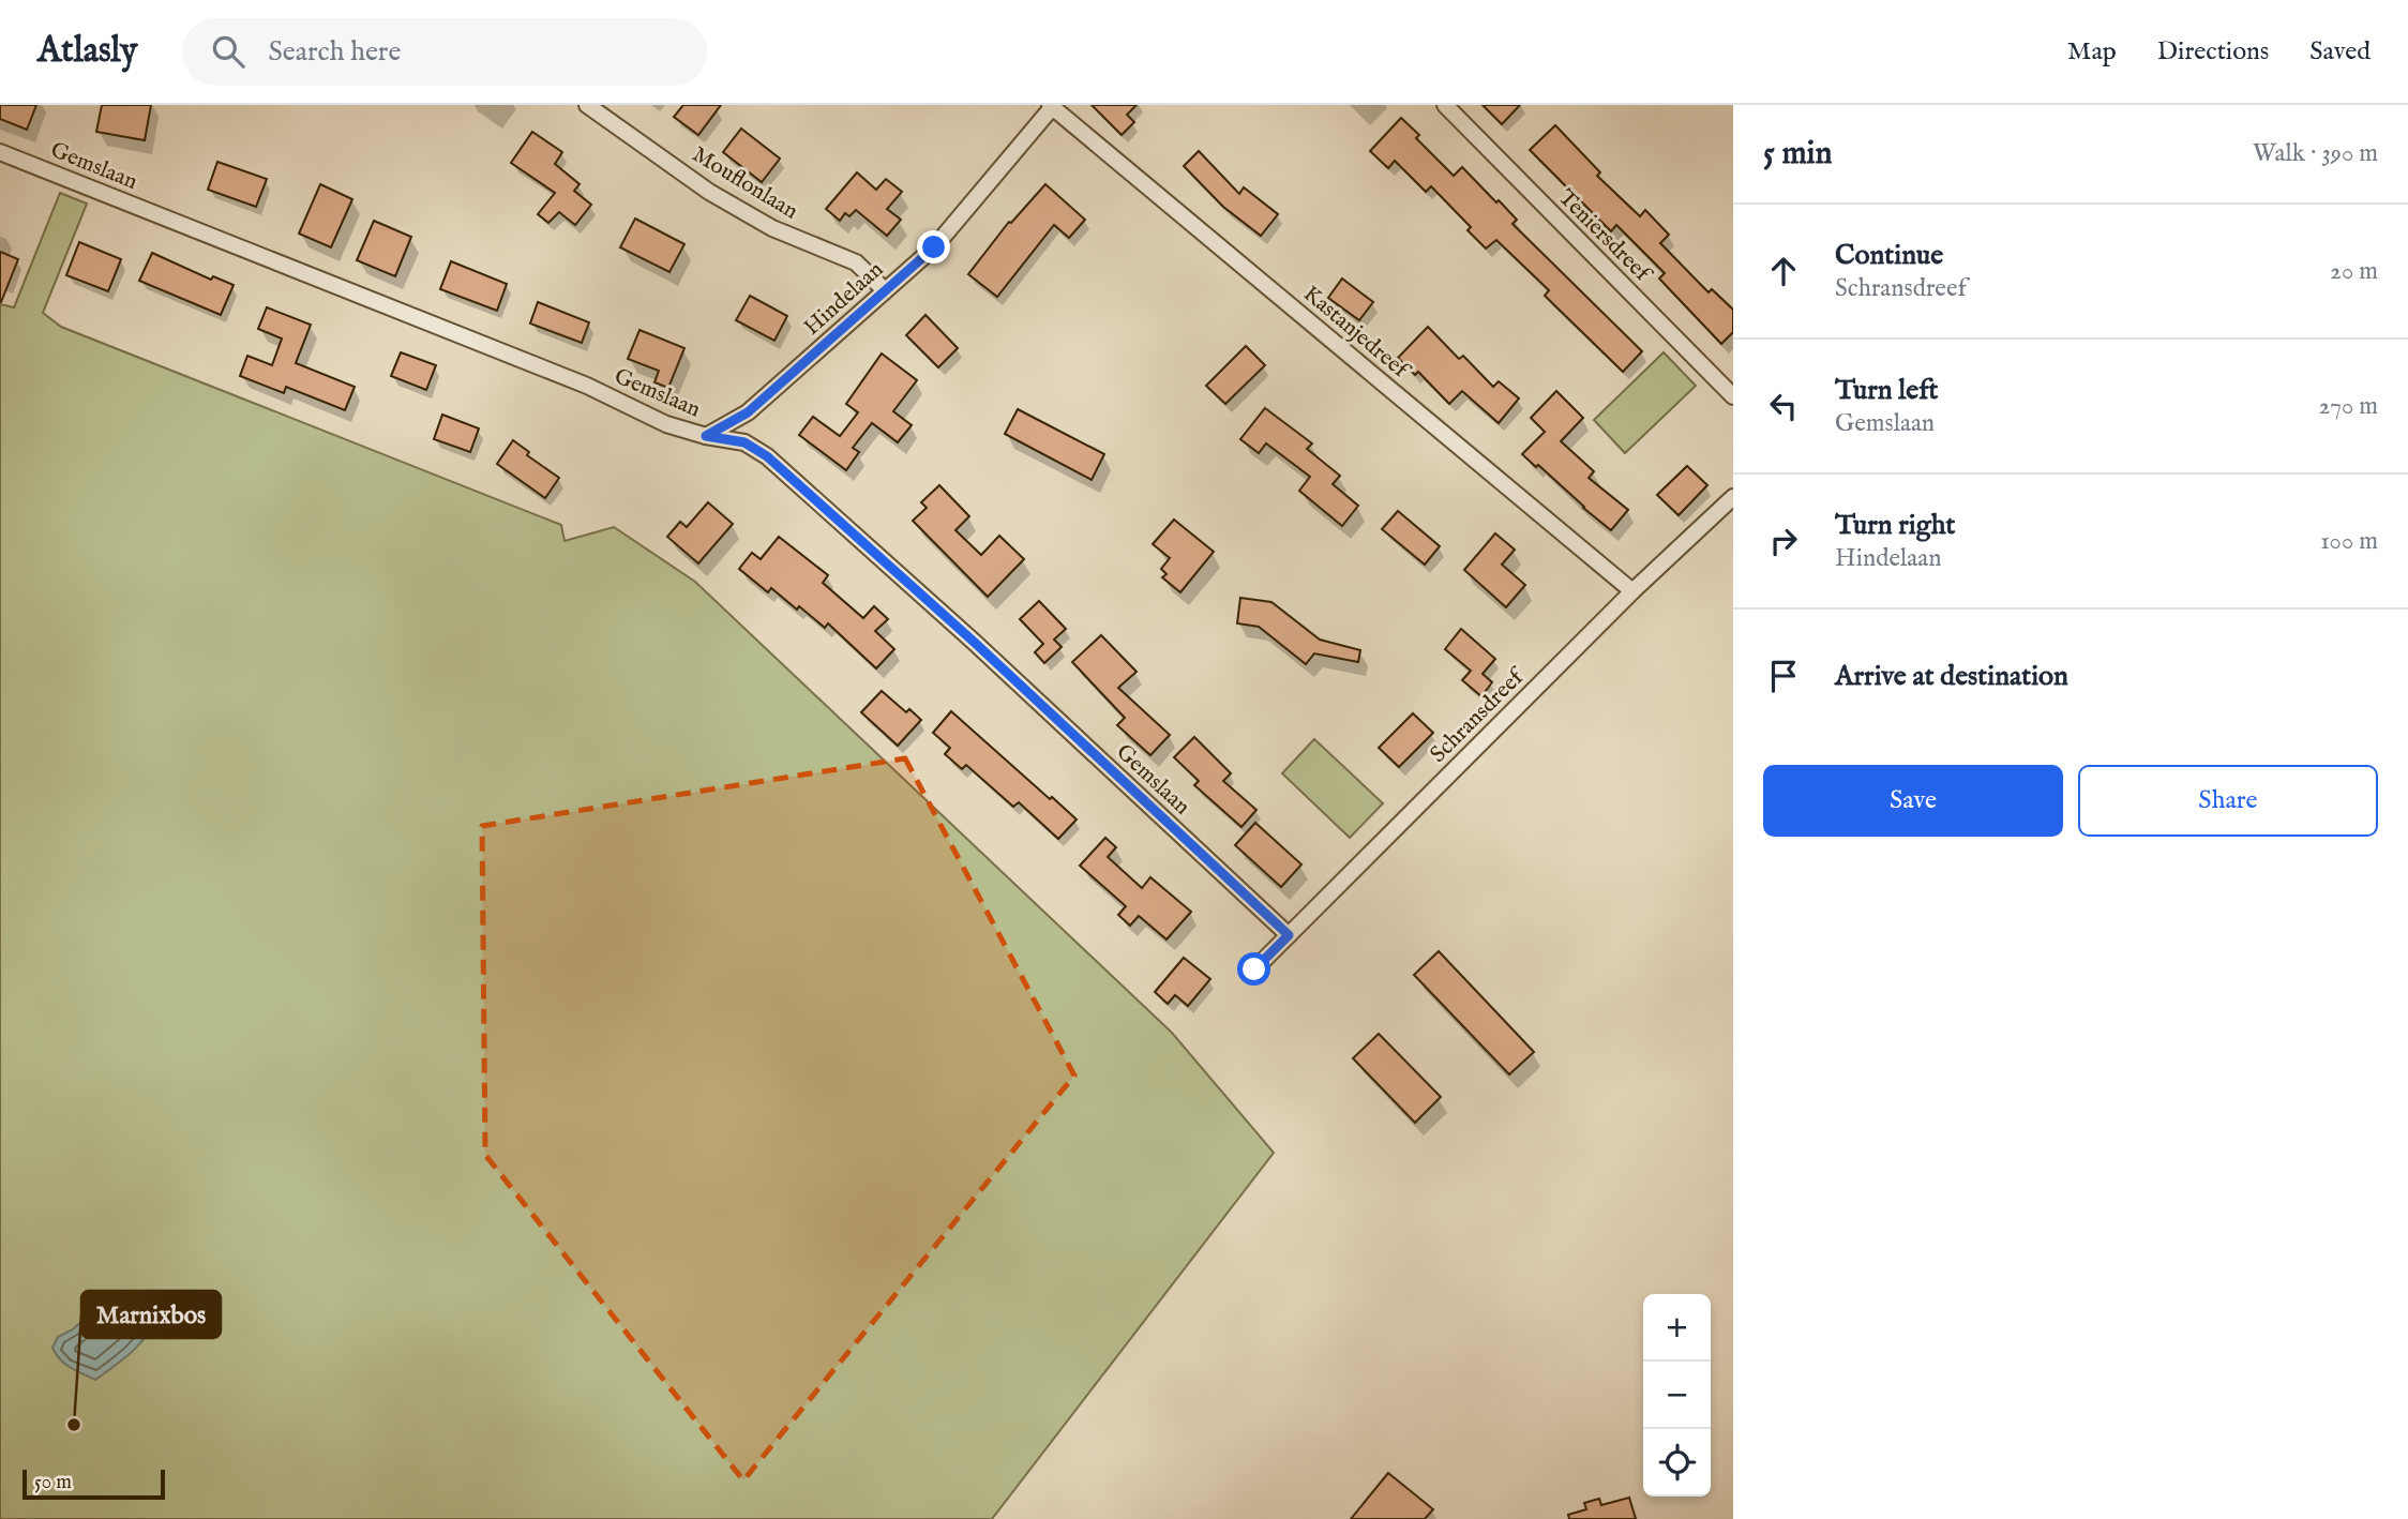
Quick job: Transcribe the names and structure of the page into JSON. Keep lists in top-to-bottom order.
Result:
{
  "streets": {
    "street": [
      "Gemslaan",
      "Mouflonlaan",
      "Teniersdreef",
      "Hindelaan",
      "Kastanjedreef",
      "Schransdreef"
    ]
  },
  "crossings": [
    ["Gemslaan", "Hindelaan"],
    ["Gemslaan", "Schransdreef"],
    ["Mouflonlaan", "Hindelaan"],
    ["Hindelaan", "Kastanjedreef"],
    ["Kastanjedreef", "Schransdreef"]
  ],
  "places": ["Marnixbos"],
  "scale_bar": "50 m",
  "page": {
    "header": "Atlasly",
    "search": "Search here",
    "nav": ["Map", "Directions", "Saved"],
    "heading": ["5 min", "Walk · 390 m"],
    "list": [
      ["Continue", "Schransdreef", "20 m"],
      ["Turn left", "Gemslaan", "270 m"],
      ["Turn right", "Hindelaan", "100 m"],
      "Arrive at destination"
    ],
    "buttons": ["Save", "Share"],
    "map_buttons": ["+", "−"],
    "scale": "50 m"
  }
}
